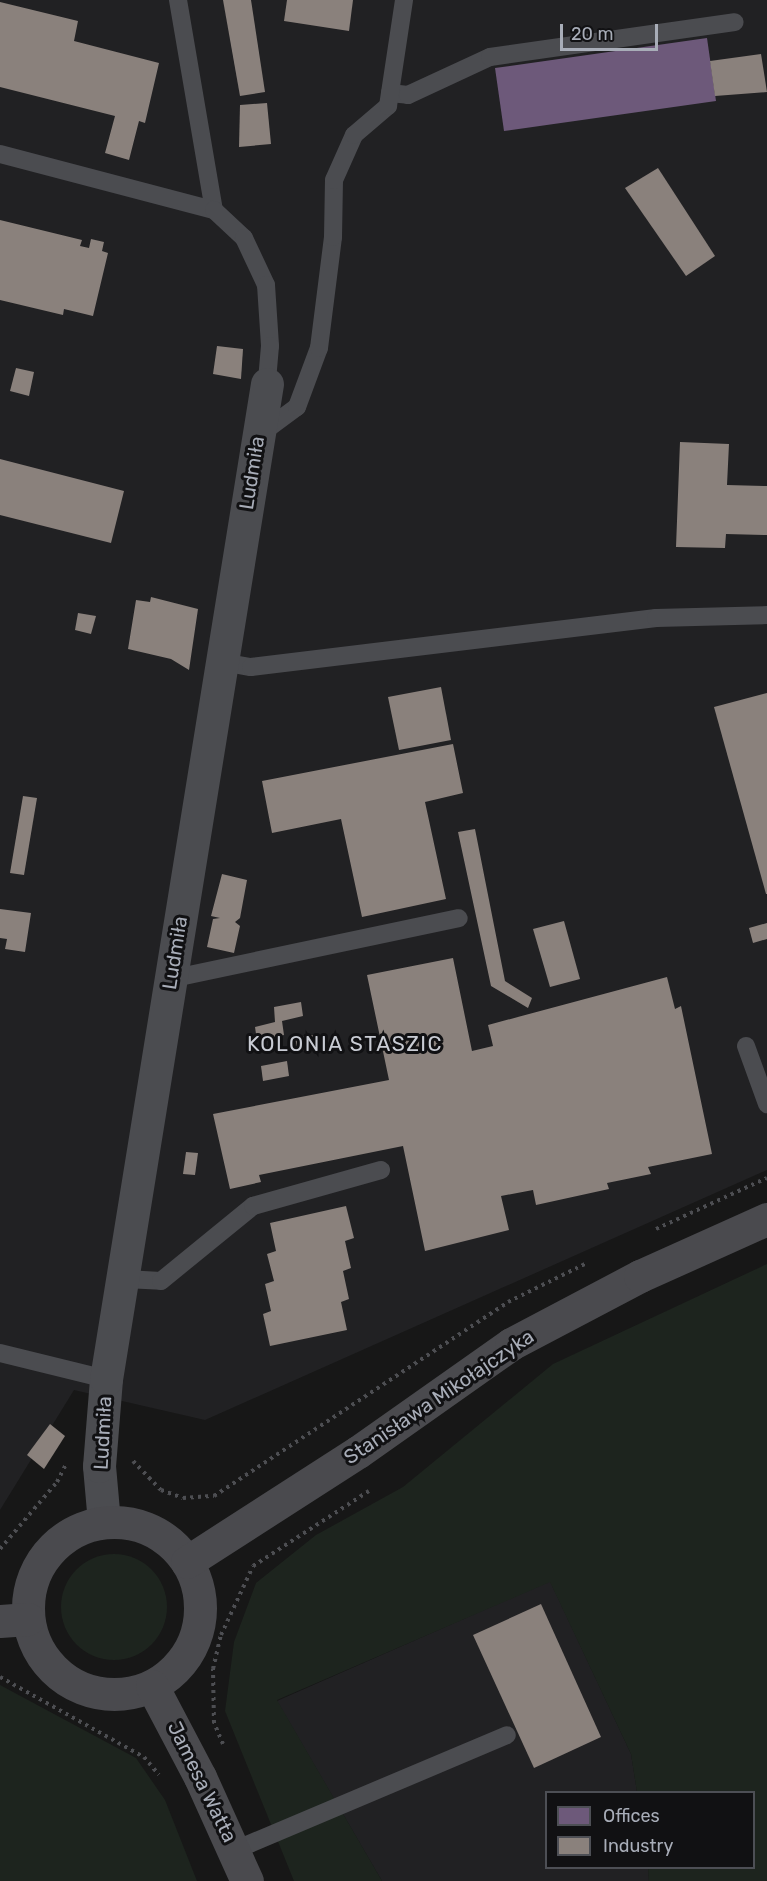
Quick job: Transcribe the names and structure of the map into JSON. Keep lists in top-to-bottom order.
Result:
{
  "streets": {
    "street": ["Ludmiła", "Stanisława Mikołajczyka", "Jamesa Watta"]
  },
  "crossings": [
    ["Ludmiła", "Stanisława Mikołajczyka"],
    ["Ludmiła", "Jamesa Watta"],
    ["Stanisława Mikołajczyka", "Jamesa Watta"]
  ],
  "districts": ["KOLONIA STASZIC"],
  "legend": ["Offices", "Industry"],
  "scale_bar": "20 m"
}
